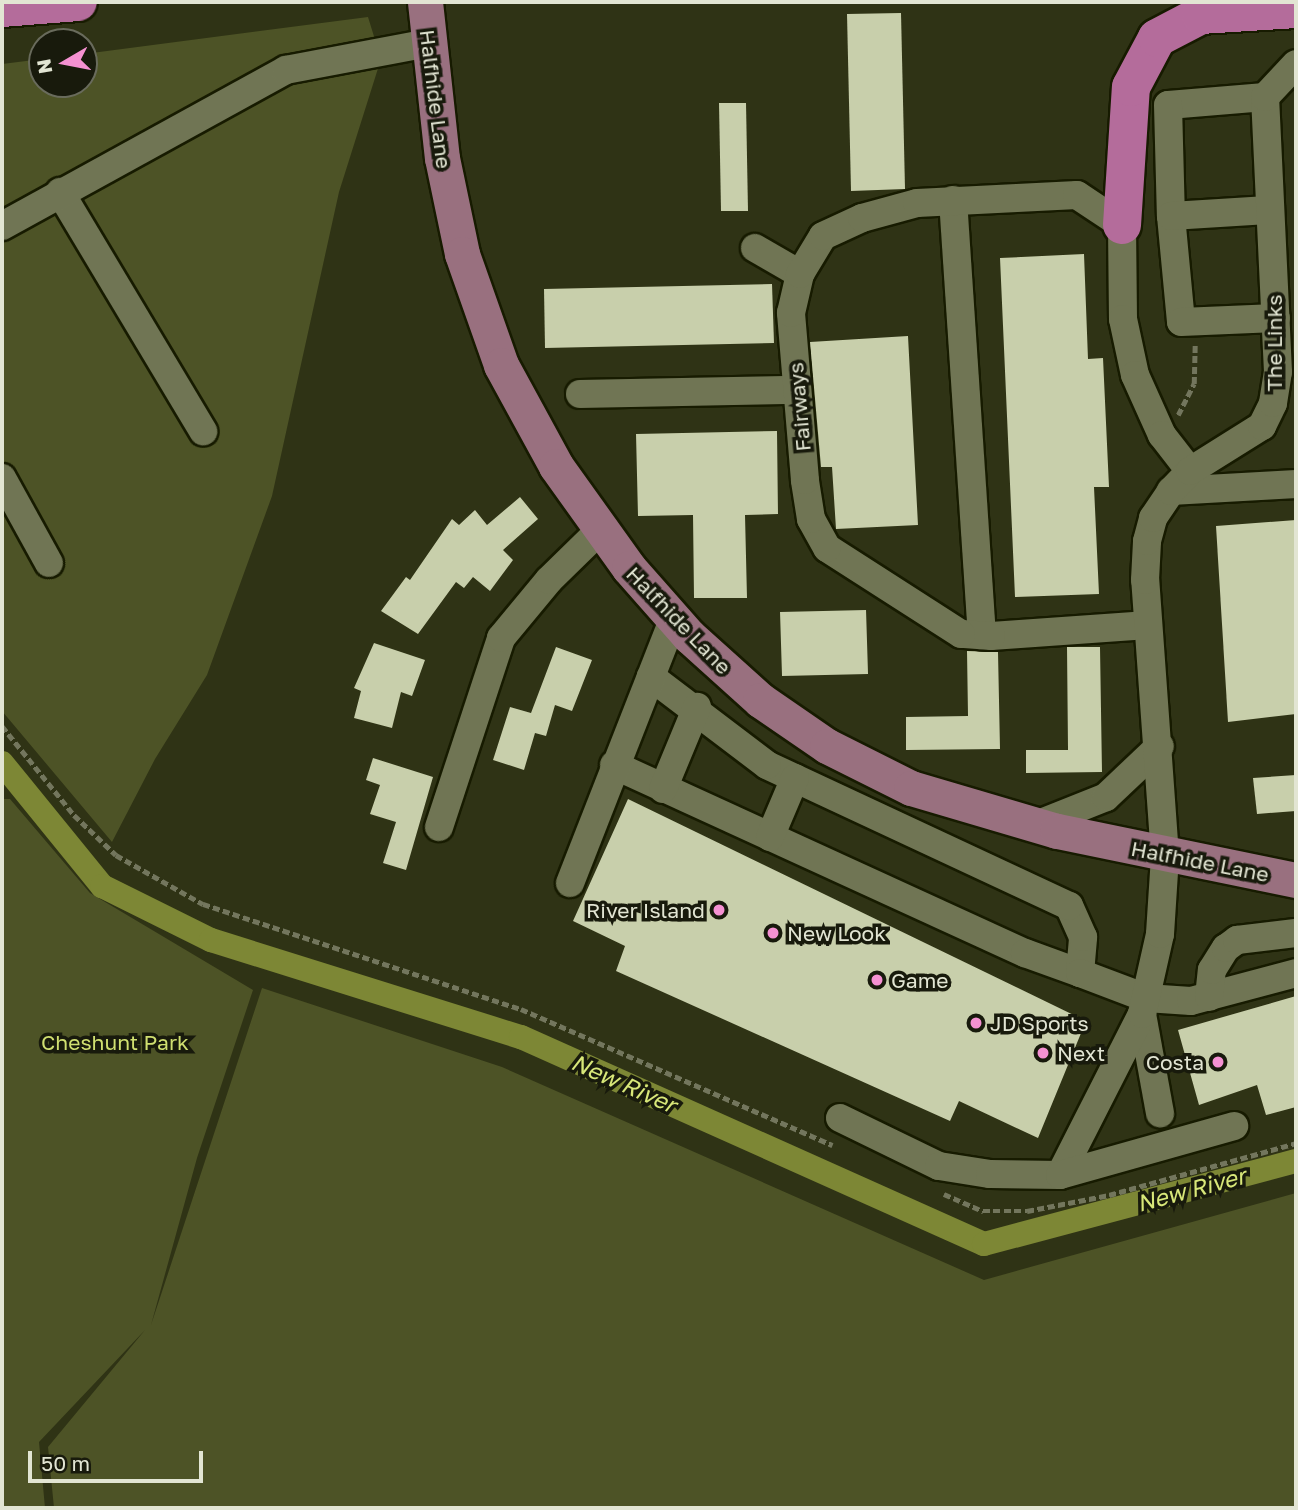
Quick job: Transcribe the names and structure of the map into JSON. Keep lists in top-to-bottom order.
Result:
{
  "streets": {
    "main road": ["Halfhide Lane"],
    "street": ["The Links", "Fairways"]
  },
  "crossings": [
    ["Halfhide Lane", "The Links"],
    ["The Links", "Fairways"]
  ],
  "water": ["New River"],
  "parks": ["Cheshunt Park"],
  "places": [
    "River Island",
    "New Look",
    "Game",
    "JD Sports",
    "Next",
    "Costa"
  ],
  "scale_bar": "50 m",
  "north": "left"
}
